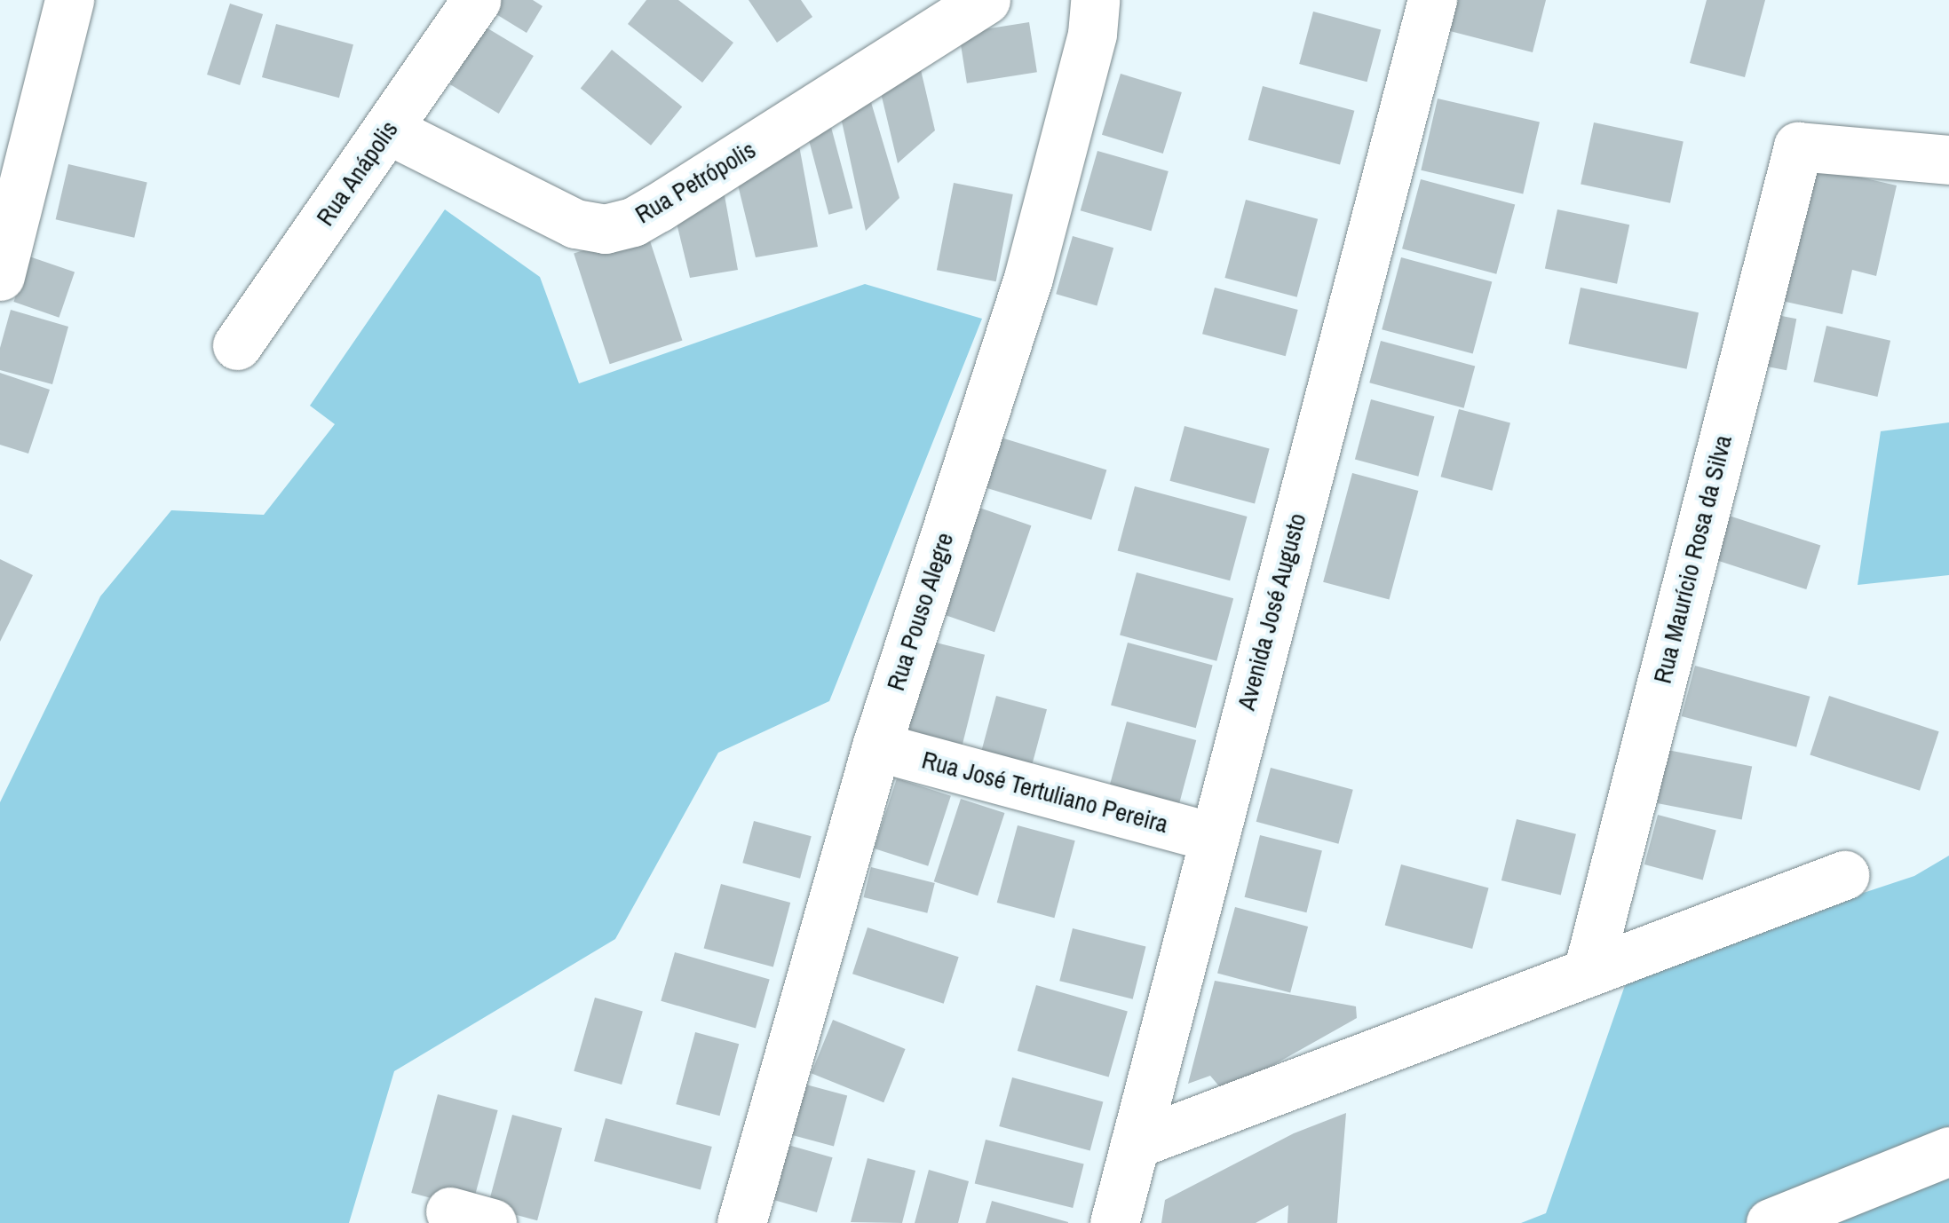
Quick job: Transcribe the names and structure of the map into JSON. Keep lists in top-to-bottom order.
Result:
{
  "streets": {
    "street": [
      "Rua Anápolis",
      "Rua Petrópolis",
      "Rua Maurício Rosa da Silva",
      "Rua Pouso Alegre",
      "Avenida José Augusto",
      "Rua José Tertuliano Pereira"
    ]
  },
  "crossings": [
    ["Rua Anápolis", "Rua Petrópolis"],
    ["Rua Pouso Alegre", "Rua José Tertuliano Pereira"],
    ["Avenida José Augusto", "Rua José Tertuliano Pereira"]
  ]
}
